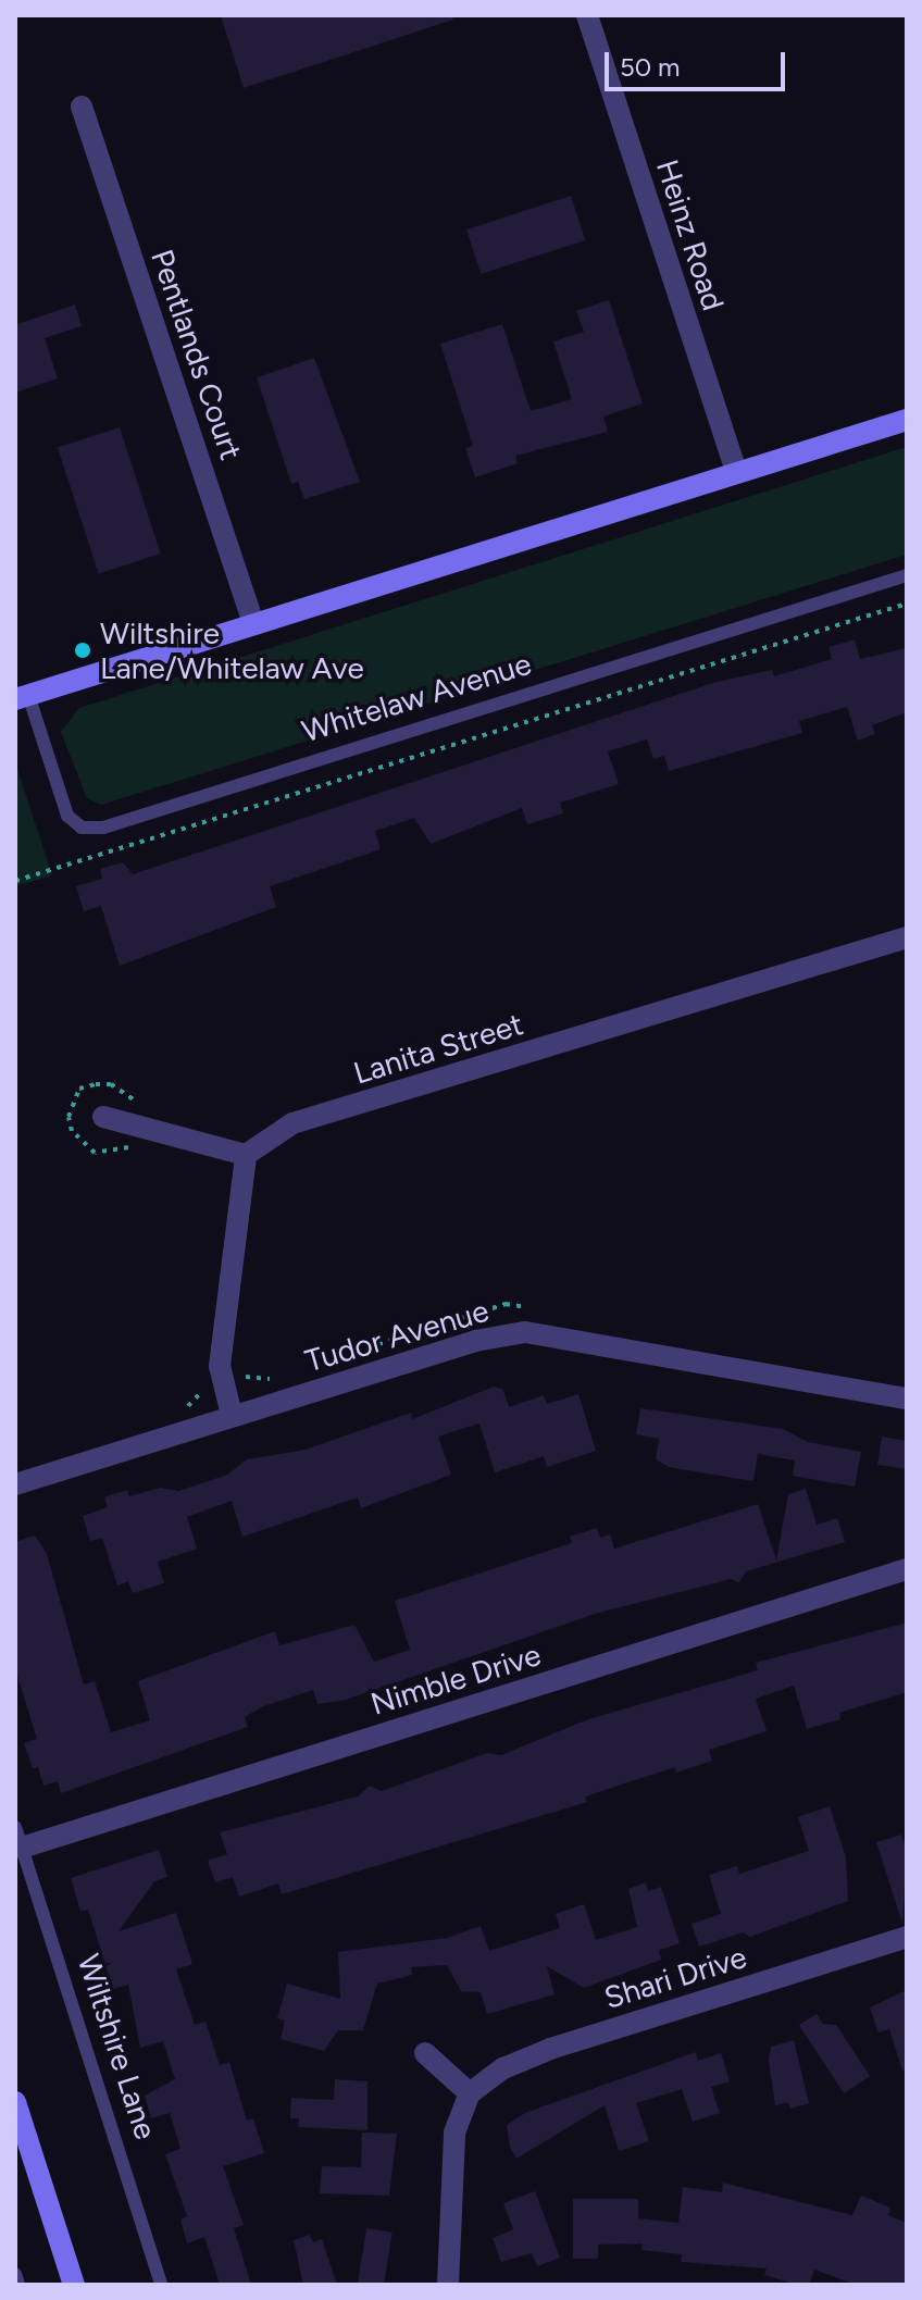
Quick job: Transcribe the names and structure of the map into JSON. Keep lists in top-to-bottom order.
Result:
{
  "streets": {
    "street": [
      "Heinz Road",
      "Pentlands Court",
      "Whitelaw Avenue",
      "Lanita Street",
      "Tudor Avenue",
      "Nimble Drive",
      "Shari Drive"
    ],
    "lane": ["Wiltshire Lane"]
  },
  "crossings": [
    ["Heinz Road", "Whitelaw Avenue"],
    ["Pentlands Court", "Whitelaw Avenue"],
    ["Nimble Drive", "Wiltshire Lane"]
  ],
  "places": ["Wiltshire Lane/Whitelaw Ave"],
  "scale_bar": "50 m"
}
